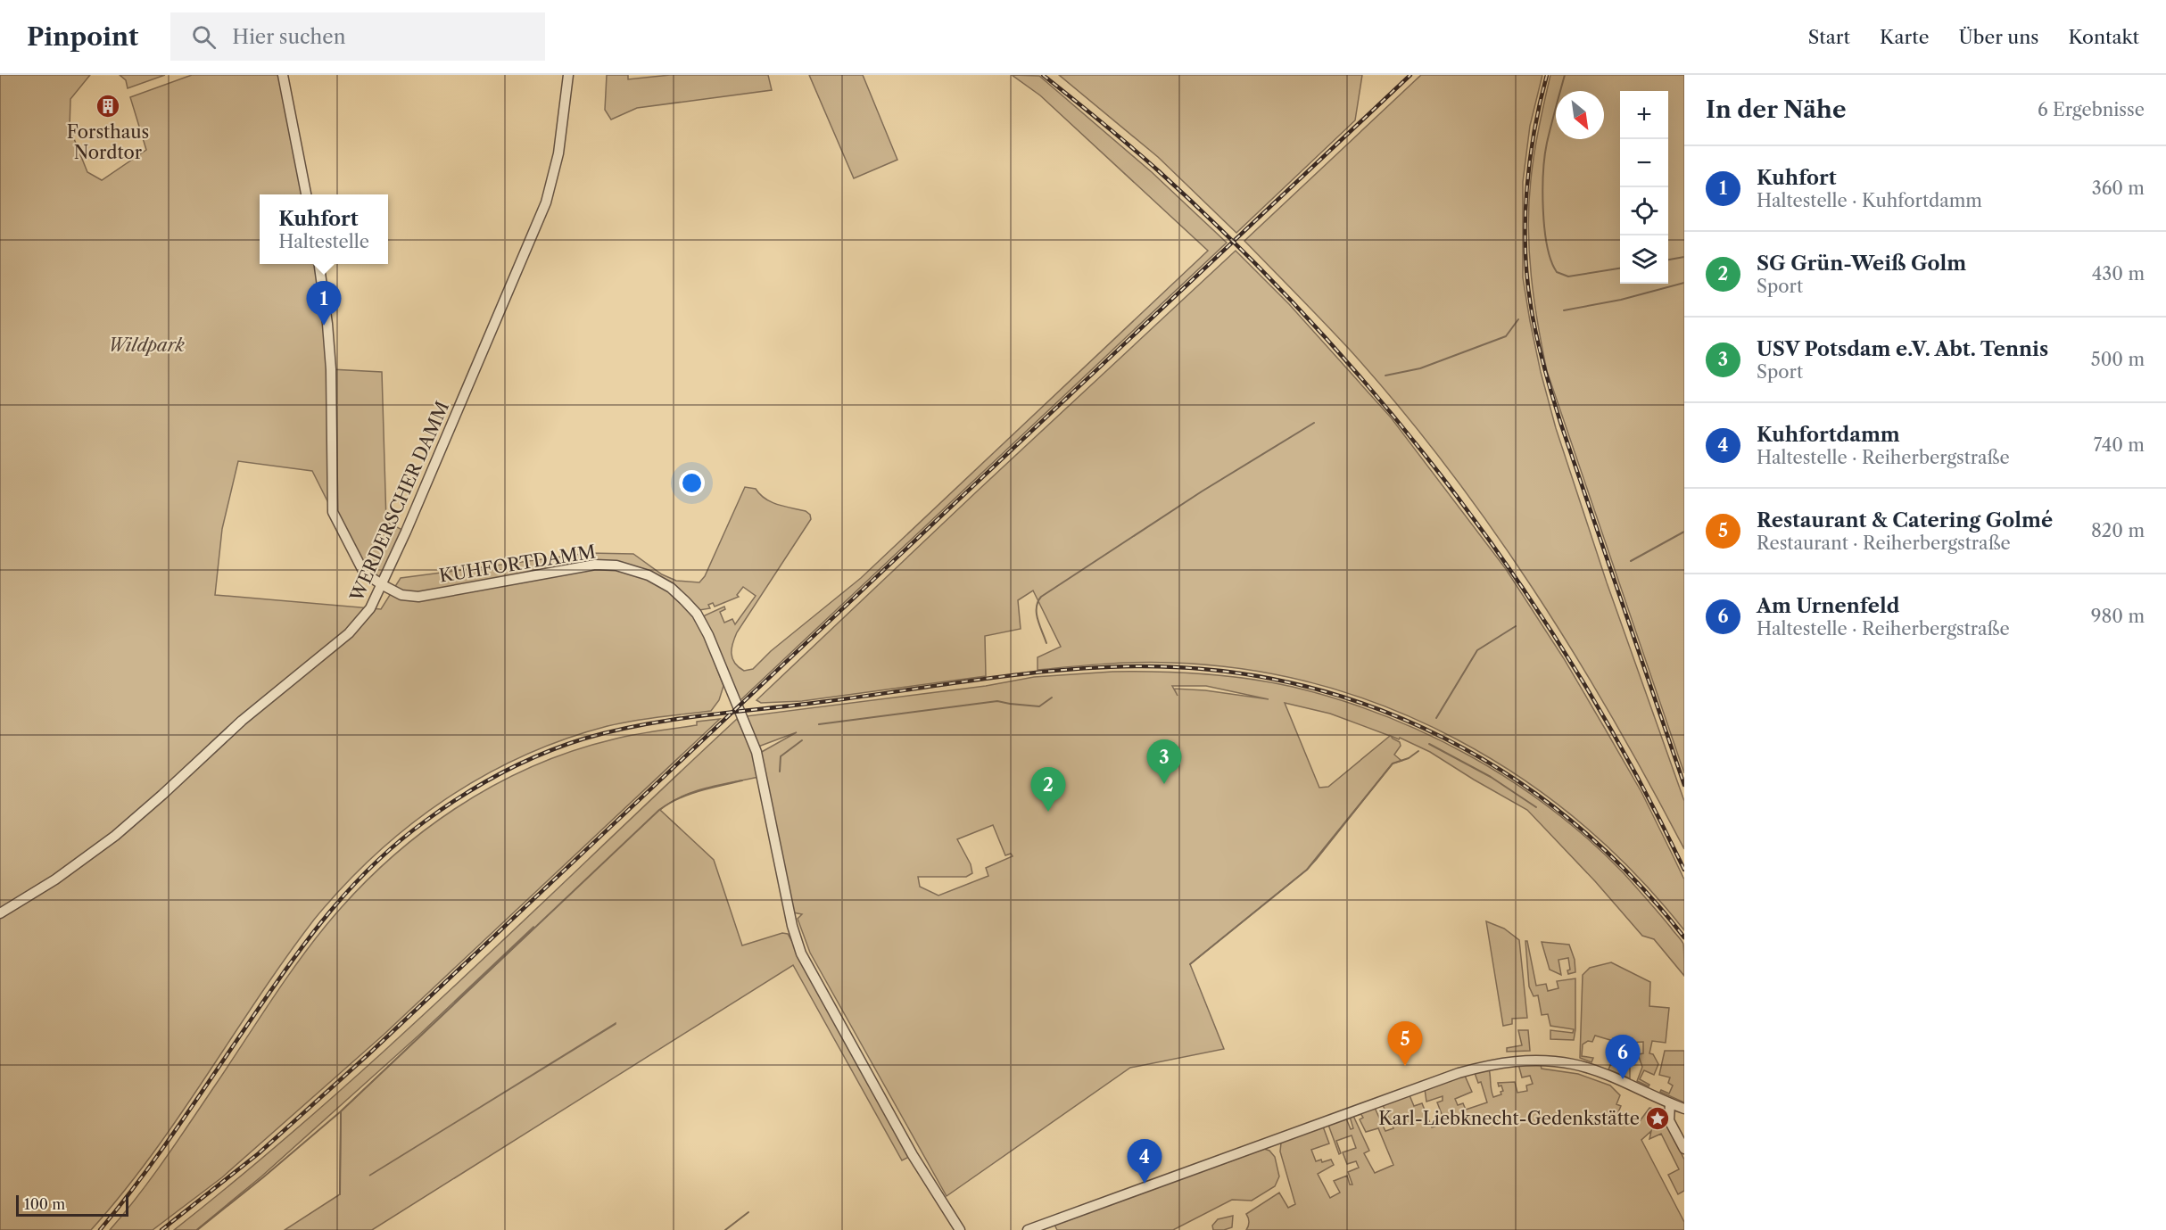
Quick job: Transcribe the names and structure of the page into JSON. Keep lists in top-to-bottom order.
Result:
{
  "streets": {
    "street": ["WERDERSCHER DAMM", "KUHFORTDAMM"]
  },
  "crossings": [
    ["WERDERSCHER DAMM", "KUHFORTDAMM"]
  ],
  "parks": ["Wildpark"],
  "places": {
    "building": ["Forsthaus Nordtor"],
    "place": ["Karl-Liebknecht-Gedenkstätte"]
  },
  "scale_bar": "100 m",
  "north": "bottom right",
  "page": {
    "header": "Pinpoint",
    "search": "Hier suchen",
    "nav": [
      "Start",
      "Karte",
      "Über uns",
      "Kontakt"
    ],
    "heading": ["In der Nähe", "6 Ergebnisse"],
    "map_buttons": ["+", "−"],
    "list": [
      {
        "mark": "1",
        "name": "Kuhfort",
        "note": "Haltestelle · Kuhfortdamm",
        "value": "360 m"
      },
      {
        "mark": "2",
        "name": "SG Grün-Weiß Golm",
        "note": "Sport",
        "value": "430 m"
      },
      {
        "mark": "3",
        "name": "USV Potsdam e.V. Abt. Tennis",
        "note": "Sport",
        "value": "500 m"
      },
      {
        "mark": "4",
        "name": "Kuhfortdamm",
        "note": "Haltestelle · Reiherbergstraße",
        "value": "740 m"
      },
      {
        "mark": "5",
        "name": "Restaurant & Catering Golmé",
        "note": "Restaurant · Reiherbergstraße",
        "value": "820 m"
      },
      {
        "mark": "6",
        "name": "Am Urnenfeld",
        "note": "Haltestelle · Reiherbergstraße",
        "value": "980 m"
      }
    ],
    "popup": ["Kuhfort", "Haltestelle"],
    "pins": [
      "1",
      "3",
      "2",
      "5",
      "6",
      "4"
    ],
    "scale": "100 m"
  }
}
